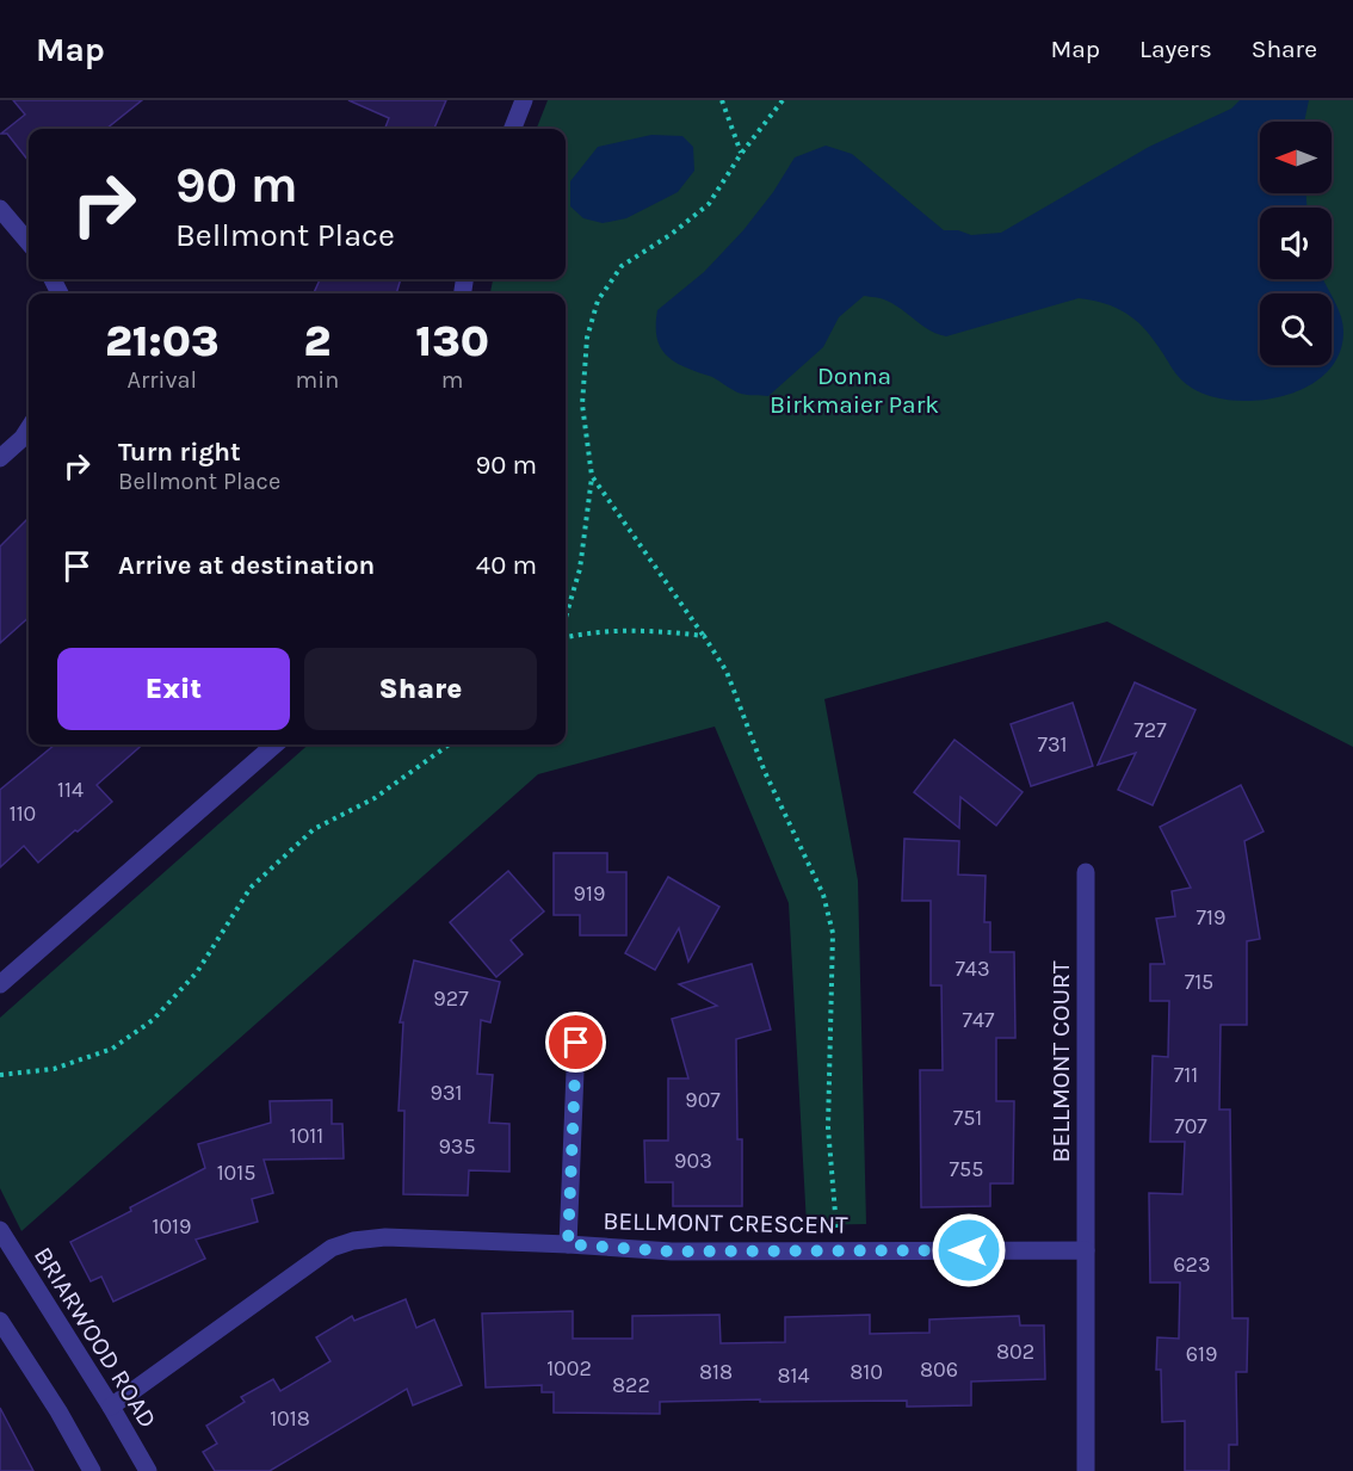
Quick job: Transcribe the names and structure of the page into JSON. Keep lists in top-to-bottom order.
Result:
{
  "streets": {
    "street": ["BELLMONT COURT", "BELLMONT CRESCENT", "BRIARWOOD ROAD"]
  },
  "crossings": [
    ["BELLMONT COURT", "BELLMONT CRESCENT"],
    ["BELLMONT CRESCENT", "BRIARWOOD ROAD"]
  ],
  "parks": ["Donna Birkmaier Park"],
  "house_numbers": [
    "727",
    "731",
    "114",
    "110",
    "919",
    "719",
    "743",
    "715",
    "927",
    "747",
    "711",
    "931",
    "907",
    "751",
    "707",
    "1011",
    "935",
    "903",
    "755",
    "1015",
    "1019",
    "623",
    "802",
    "619",
    "1002",
    "806",
    "818",
    "810",
    "814",
    "822",
    "1018"
  ],
  "north": "left",
  "page": {
    "header": "Map",
    "nav": ["Map", "Layers", "Share"],
    "turn": ["90 m", "Bellmont Place"],
    "eta": [
      "21:03",
      "Arrival",
      "2",
      "min",
      "130",
      "m"
    ],
    "list": [
      {
        "name": "Turn right",
        "note": "Bellmont Place",
        "value": "90 m"
      },
      {
        "name": "Arrive at destination",
        "value": "40 m"
      }
    ],
    "buttons": ["Exit", "Share"]
  }
}
